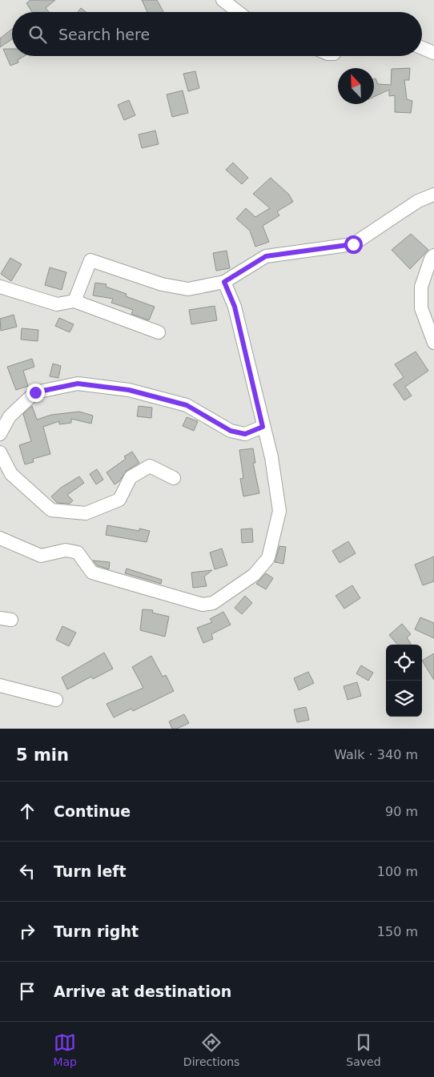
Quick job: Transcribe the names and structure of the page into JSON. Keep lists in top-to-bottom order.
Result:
{
  "north": "top left",
  "page": {
    "search": "Search here",
    "heading": ["5 min", "Walk · 340 m"],
    "list": [
      ["Continue", "90 m"],
      ["Turn left", "100 m"],
      ["Turn right", "150 m"],
      "Arrive at destination"
    ],
    "nav": ["Map", "Directions", "Saved"]
  }
}
